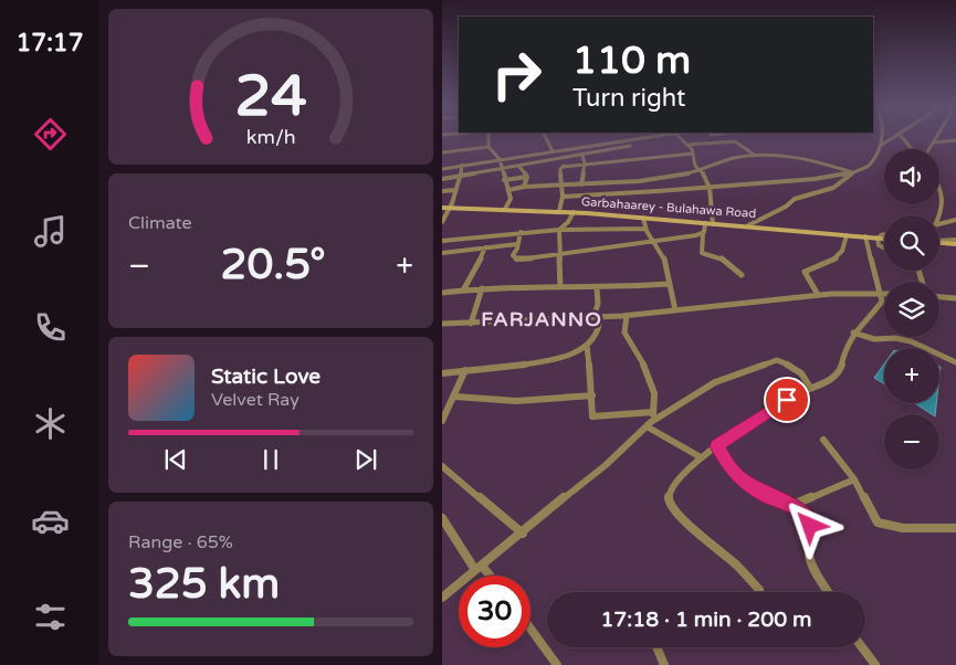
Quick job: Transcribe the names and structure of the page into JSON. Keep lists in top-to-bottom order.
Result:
{
  "streets": {
    "main road": ["Garbahaarey - Bulahawa Road"]
  },
  "districts": ["FARJANNO"],
  "page": {
    "tabs": "17:17",
    "turn": ["110 m", "Turn right"],
    "map_buttons": ["+", "−"],
    "tile": [
      "Climate",
      ["Range · 65%", "325 km"]
    ],
    "heat": ["−", "20.5°", "+"],
    "song": ["Static Love", "Velvet Ray"],
    "limit": "30",
    "trip": "17:18 · 1 min · 200 m",
    "gauge": ["24", "km/h"]
  }
}
